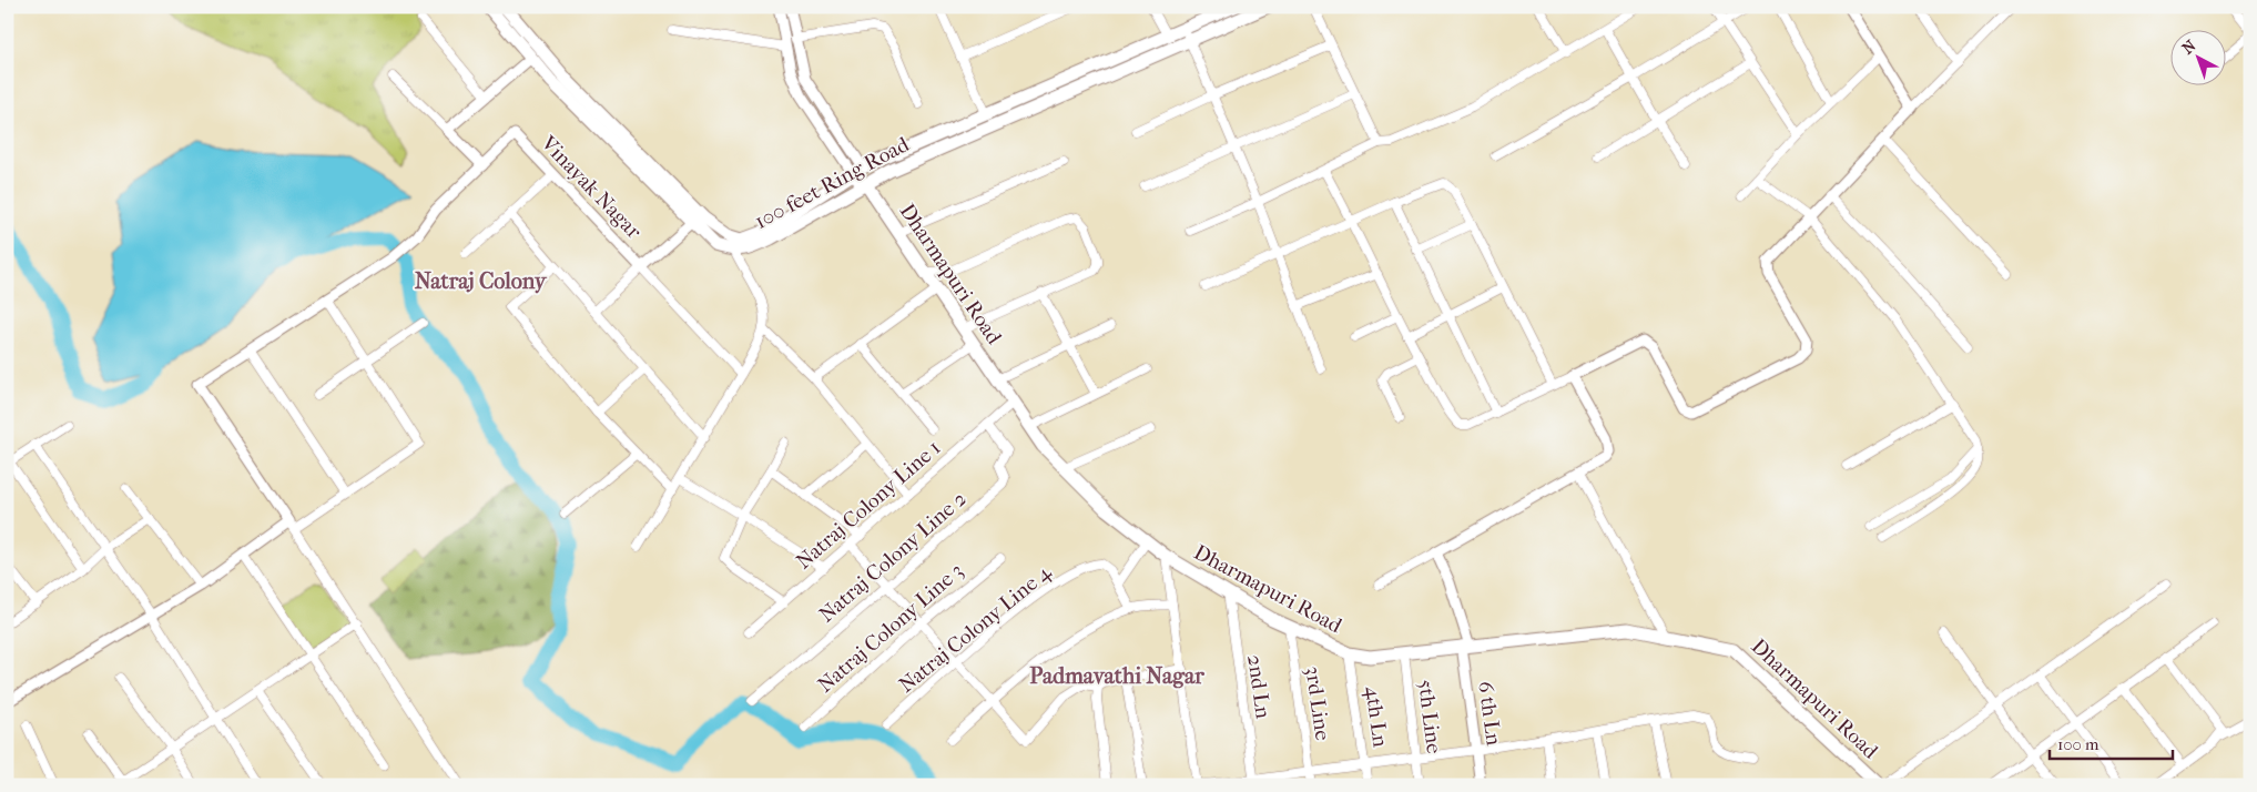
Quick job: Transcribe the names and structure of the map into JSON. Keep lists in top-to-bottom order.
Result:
{
  "streets": {
    "main road": ["100 feet Ring Road", "Dharmapuri Road"],
    "street": [
      "Vinayak Nagar",
      "Natraj Colony Line 1",
      "Natraj Colony Line 2",
      "Natraj Colony Line 3",
      "Natraj Colony Line 4",
      "2nd Ln",
      "3rd Line",
      "6 th Ln",
      "4th Ln",
      "5th Line"
    ]
  },
  "crossings": [
    ["100 feet Ring Road", "Dharmapuri Road"],
    ["Dharmapuri Road", "Natraj Colony Line 1"],
    ["Dharmapuri Road", "2nd Ln"],
    ["Dharmapuri Road", "3rd Line"],
    ["Dharmapuri Road", "6 th Ln"],
    ["Dharmapuri Road", "4th Ln"],
    ["Dharmapuri Road", "5th Line"],
    ["Natraj Colony Line 1", "Natraj Colony Line 2"]
  ],
  "districts": ["Natraj Colony", "Padmavathi Nagar"],
  "scale_bar": "100 m",
  "north": "top left"
}
